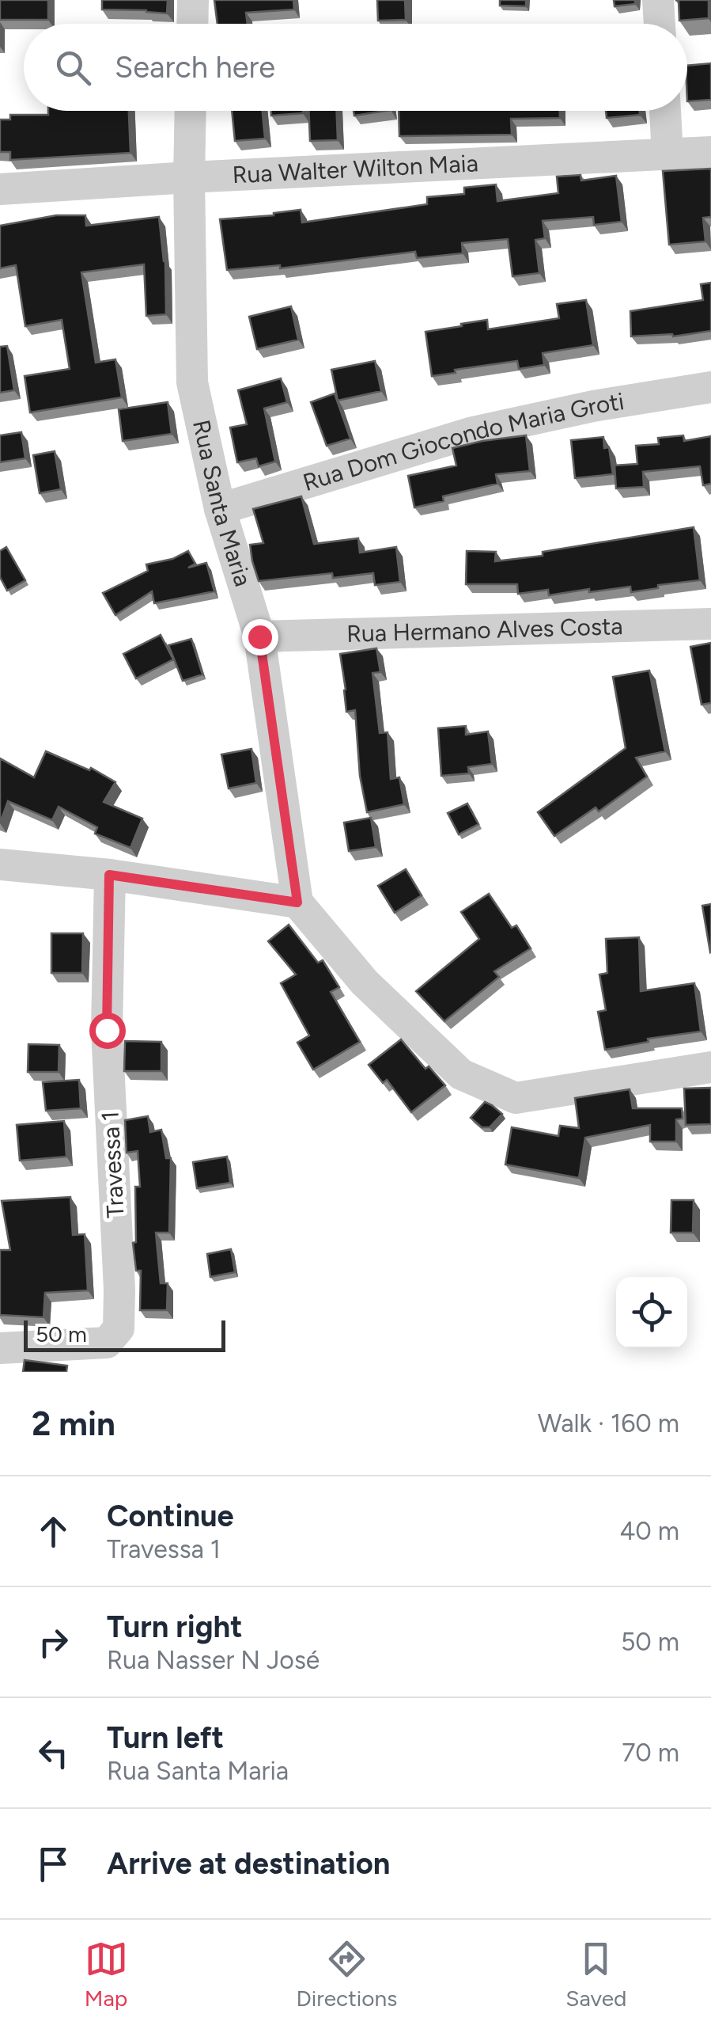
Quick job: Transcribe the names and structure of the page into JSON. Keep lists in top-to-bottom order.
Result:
{
  "streets": {
    "street": [
      "Rua Walter Wilton Maia",
      "Rua Dom Giocondo Maria Groti",
      "Rua Santa Maria",
      "Rua Hermano Alves Costa",
      "Travessa 1"
    ]
  },
  "crossings": [
    ["Rua Walter Wilton Maia", "Rua Santa Maria"],
    ["Rua Dom Giocondo Maria Groti", "Rua Santa Maria"],
    ["Rua Santa Maria", "Rua Hermano Alves Costa"]
  ],
  "scale_bar": "50 m",
  "page": {
    "search": "Search here",
    "scale": "50 m",
    "heading": ["2 min", "Walk · 160 m"],
    "list": [
      ["Continue", "Travessa 1", "40 m"],
      ["Turn right", "Rua Nasser N José", "50 m"],
      ["Turn left", "Rua Santa Maria", "70 m"],
      "Arrive at destination"
    ],
    "nav": ["Map", "Directions", "Saved"]
  }
}
